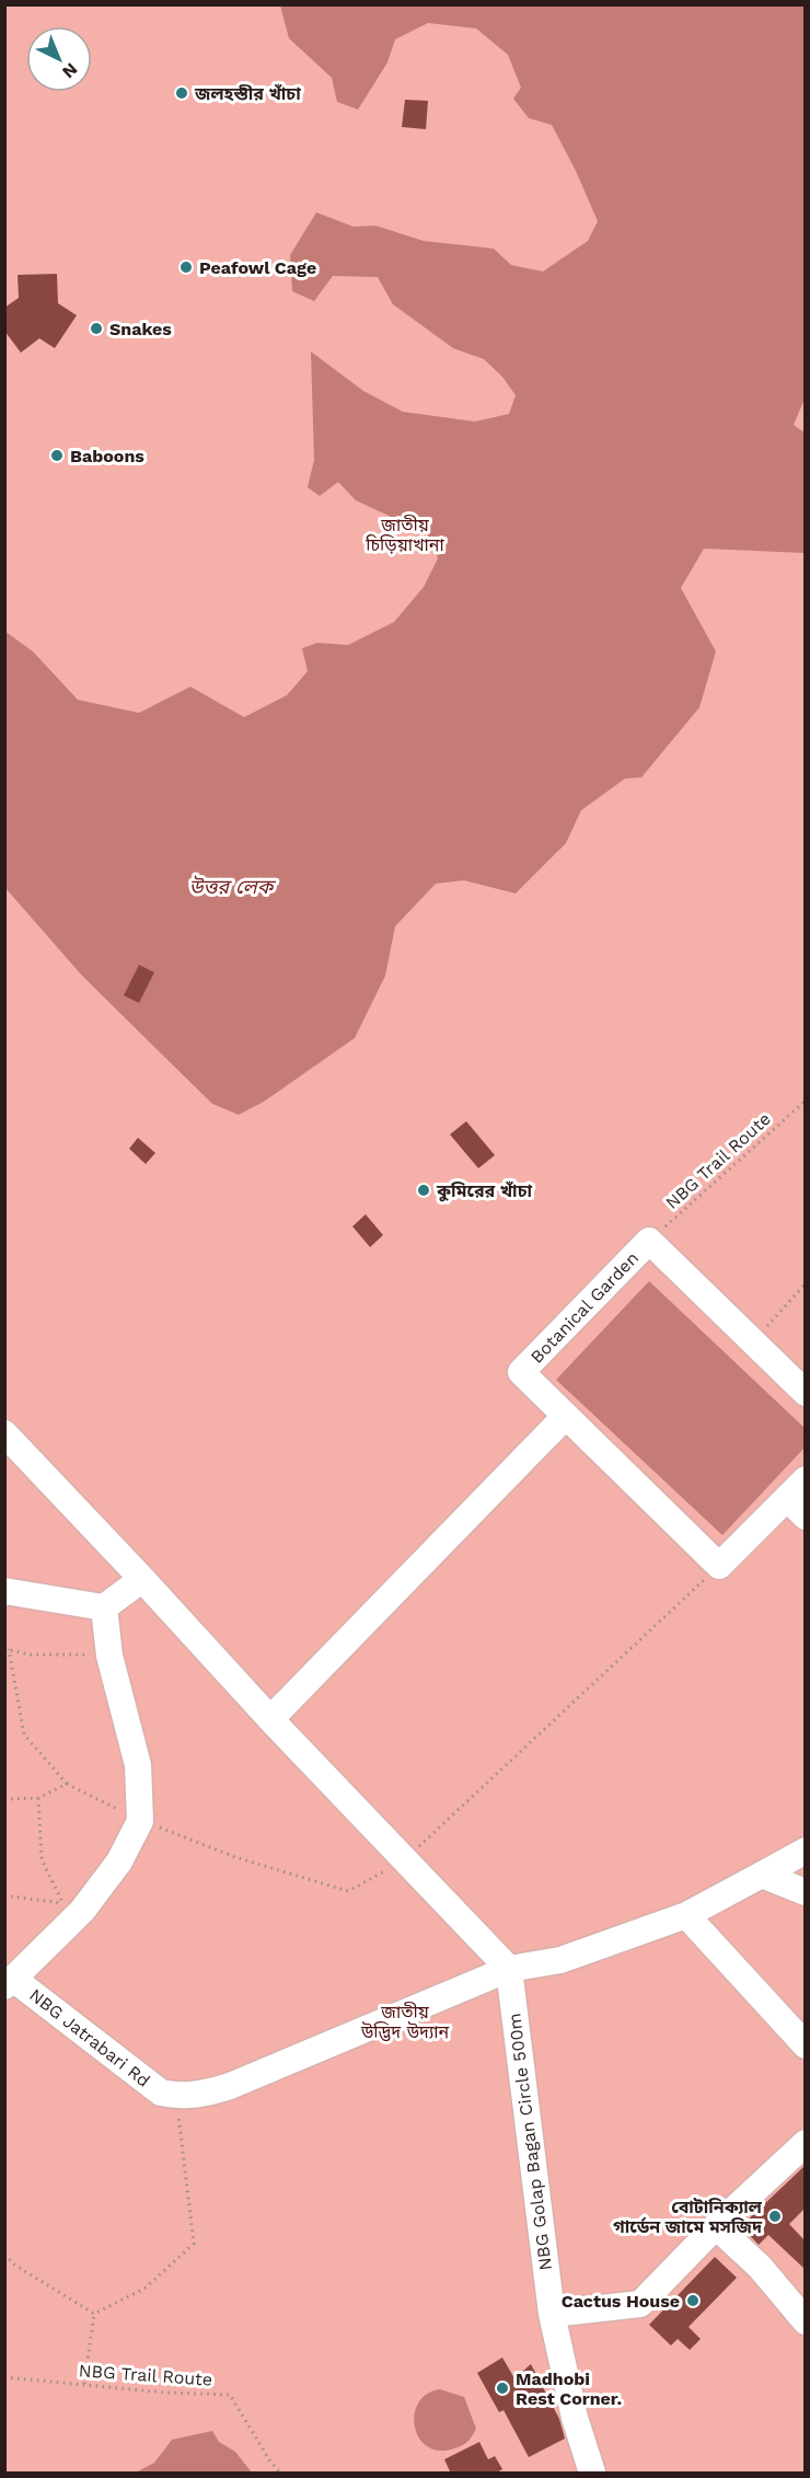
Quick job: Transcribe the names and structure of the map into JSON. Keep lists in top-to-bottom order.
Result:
{
  "streets": {
    "street": ["Botanical Garden", "NBG Jatrabari Rd", "NBG Golap Bagan Circle 500m"],
    "path": ["NBG Trail Route"]
  },
  "crossings": [
    ["NBG Trail Route", "Botanical Garden"]
  ],
  "water": ["উত্তর লেক"],
  "parks": ["জাতীয় চিড়িয়াখানা", "জাতীয় উদ্ভিদ উদ্যান"],
  "places": [
    "জলহস্তীর খাঁচা",
    "Peafowl Cage",
    "Snakes",
    "Baboons",
    "কুমিরের খাঁচা",
    "বোটানিক্যাল গার্ডেন জামে মসজিদ",
    "Cactus House",
    "Madhobi Rest Corner."
  ],
  "north": "bottom right"
}
